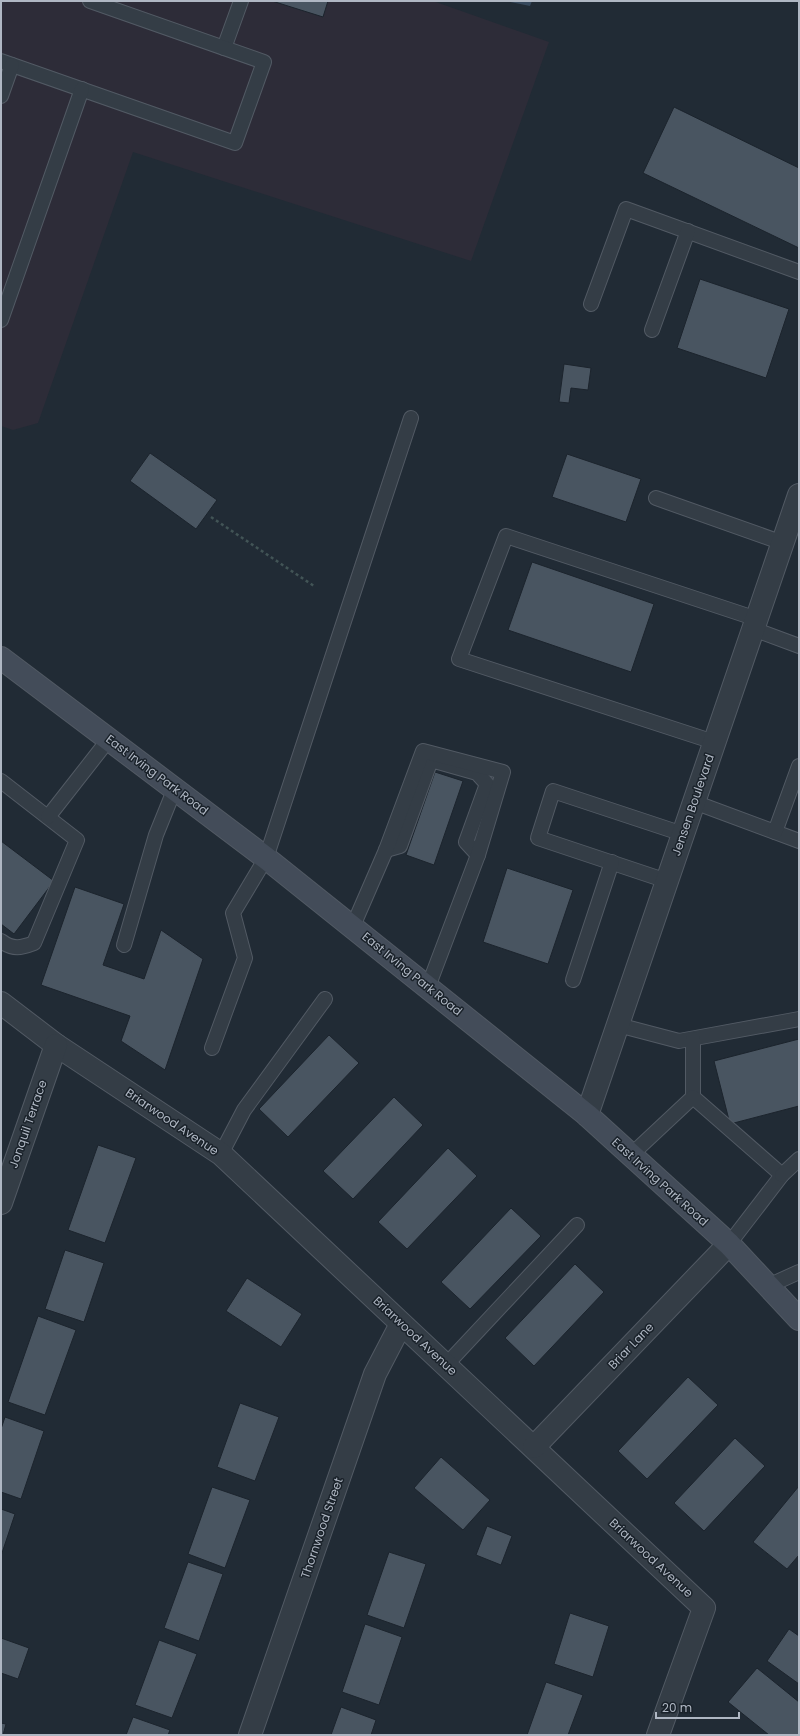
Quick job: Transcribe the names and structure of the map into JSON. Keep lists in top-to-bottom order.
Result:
{
  "streets": {
    "main road": ["East Irving Park Road"],
    "street": [
      "Jensen Boulevard",
      "Briarwood Avenue",
      "Jonquil Terrace",
      "Briar Lane",
      "Thornwood Street"
    ]
  },
  "crossings": [
    ["East Irving Park Road", "Jensen Boulevard"],
    ["East Irving Park Road", "Briar Lane"],
    ["Briarwood Avenue", "Jonquil Terrace"],
    ["Briarwood Avenue", "Briar Lane"],
    ["Briarwood Avenue", "Thornwood Street"]
  ],
  "scale_bar": "20 m"
}
